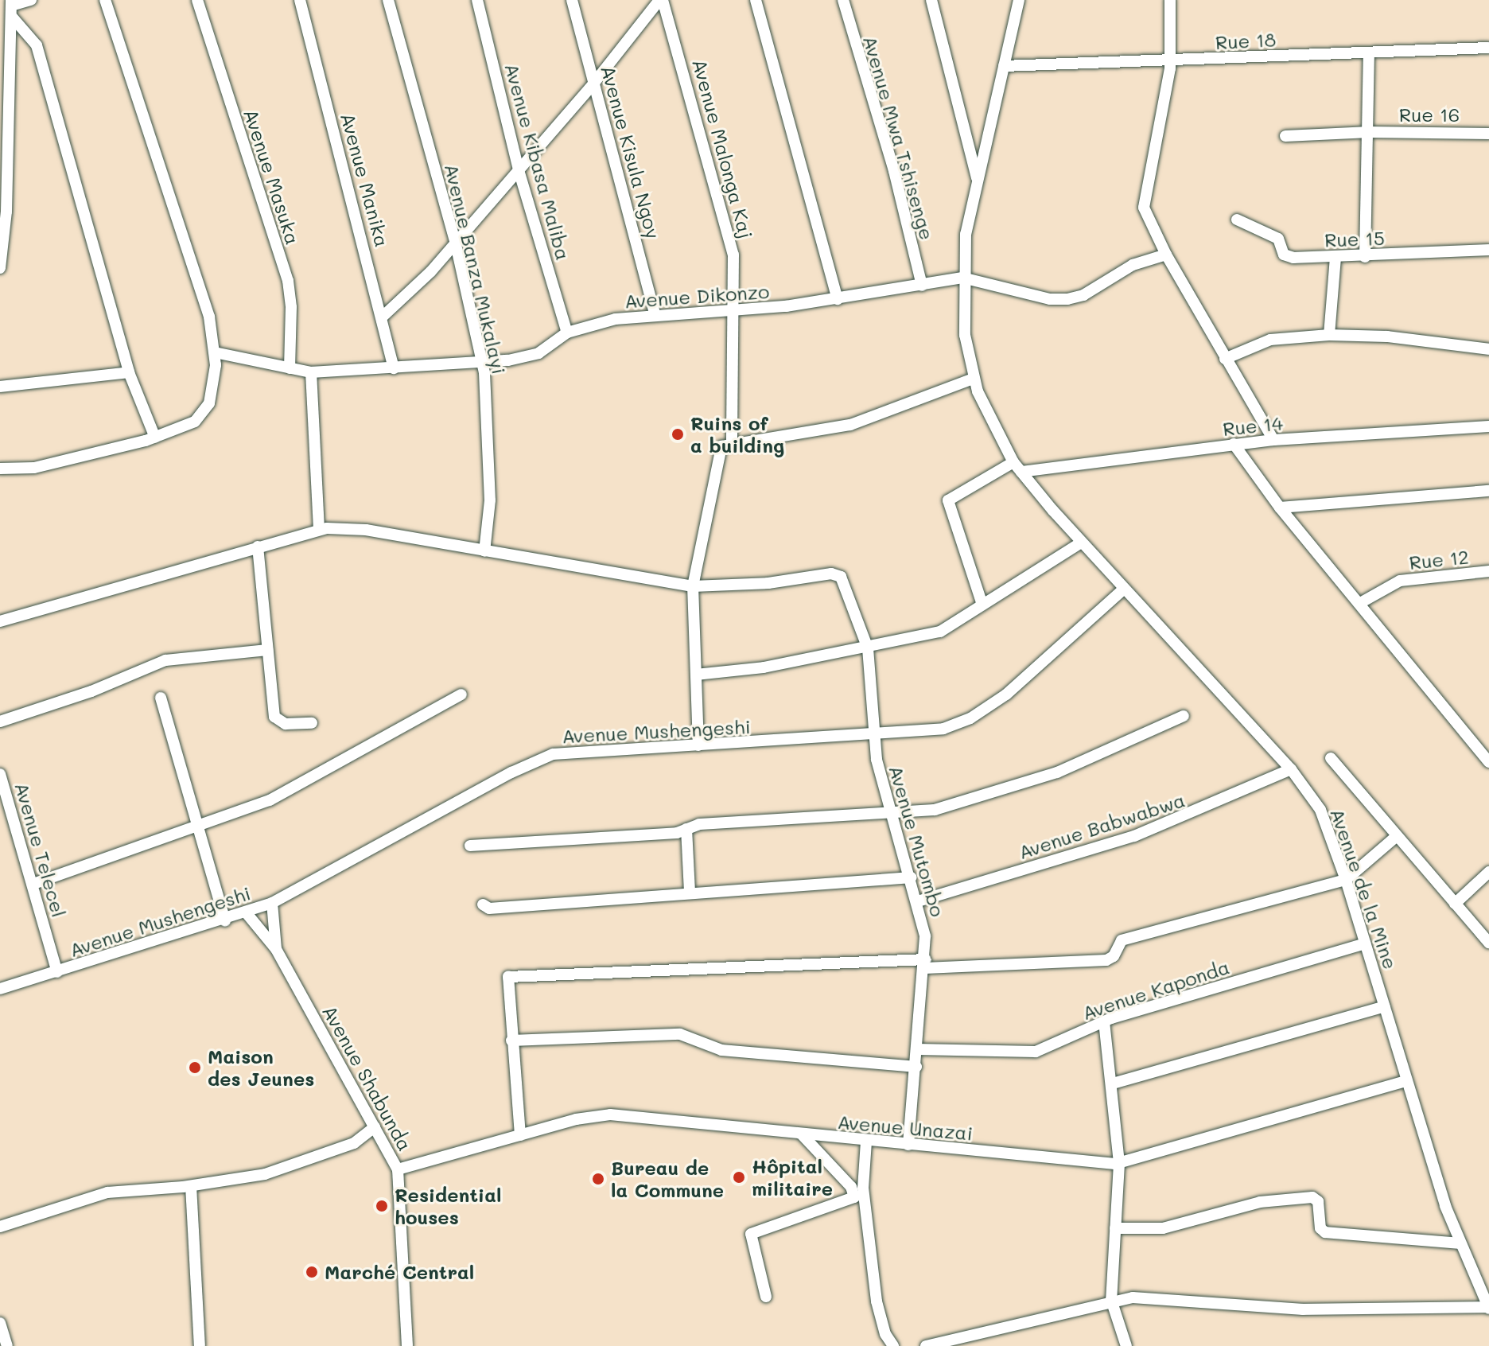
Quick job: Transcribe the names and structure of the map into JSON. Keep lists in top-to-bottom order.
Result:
{
  "streets": {
    "street": [
      "Rue 18",
      "Rue 16",
      "Avenue Mwa Tshisenge",
      "Avenue Malonga Kaj",
      "Avenue Kisula Ngoy",
      "Avenue Kibasa Maliba",
      "Avenue Masuka",
      "Avenue Manika",
      "Rue 15",
      "Avenue Banza Mukalayi",
      "Avenue Dikonzo",
      "Rue 14",
      "Rue 12",
      "Avenue Mushengeshi",
      "Avenue Babwabwa",
      "Avenue Mutombo",
      "Avenue Telecel",
      "Avenue de la Mine",
      "Avenue Kaponda",
      "Avenue Shabunda",
      "Avenue Unazai"
    ]
  },
  "crossings": [
    ["Rue 18", "Avenue de la Mine"],
    ["Avenue Mwa Tshisenge", "Avenue Dikonzo"],
    ["Avenue Malonga Kaj", "Avenue Dikonzo"],
    ["Avenue Kisula Ngoy", "Avenue Dikonzo"],
    ["Avenue Kibasa Maliba", "Avenue Dikonzo"],
    ["Avenue Masuka", "Avenue Dikonzo"],
    ["Avenue Manika", "Avenue Dikonzo"],
    ["Avenue Banza Mukalayi", "Avenue Dikonzo"],
    ["Avenue Dikonzo", "Avenue de la Mine"],
    ["Rue 14", "Avenue de la Mine"],
    ["Avenue Mushengeshi", "Avenue Mutombo"],
    ["Avenue Mushengeshi", "Avenue Telecel"],
    ["Avenue Mushengeshi", "Avenue de la Mine"],
    ["Avenue Babwabwa", "Avenue Mutombo"],
    ["Avenue Babwabwa", "Avenue de la Mine"],
    ["Avenue Mutombo", "Avenue Kaponda"],
    ["Avenue Mutombo", "Avenue Unazai"],
    ["Avenue de la Mine", "Avenue Kaponda"],
    ["Avenue de la Mine", "Avenue Unazai"],
    ["Avenue Shabunda", "Avenue Unazai"]
  ],
  "places": [
    "Ruins of a building",
    "Maison des Jeunes",
    "Hôpital militaire",
    "Bureau de la Commune",
    "Residential houses",
    "Marché Central"
  ]
}
